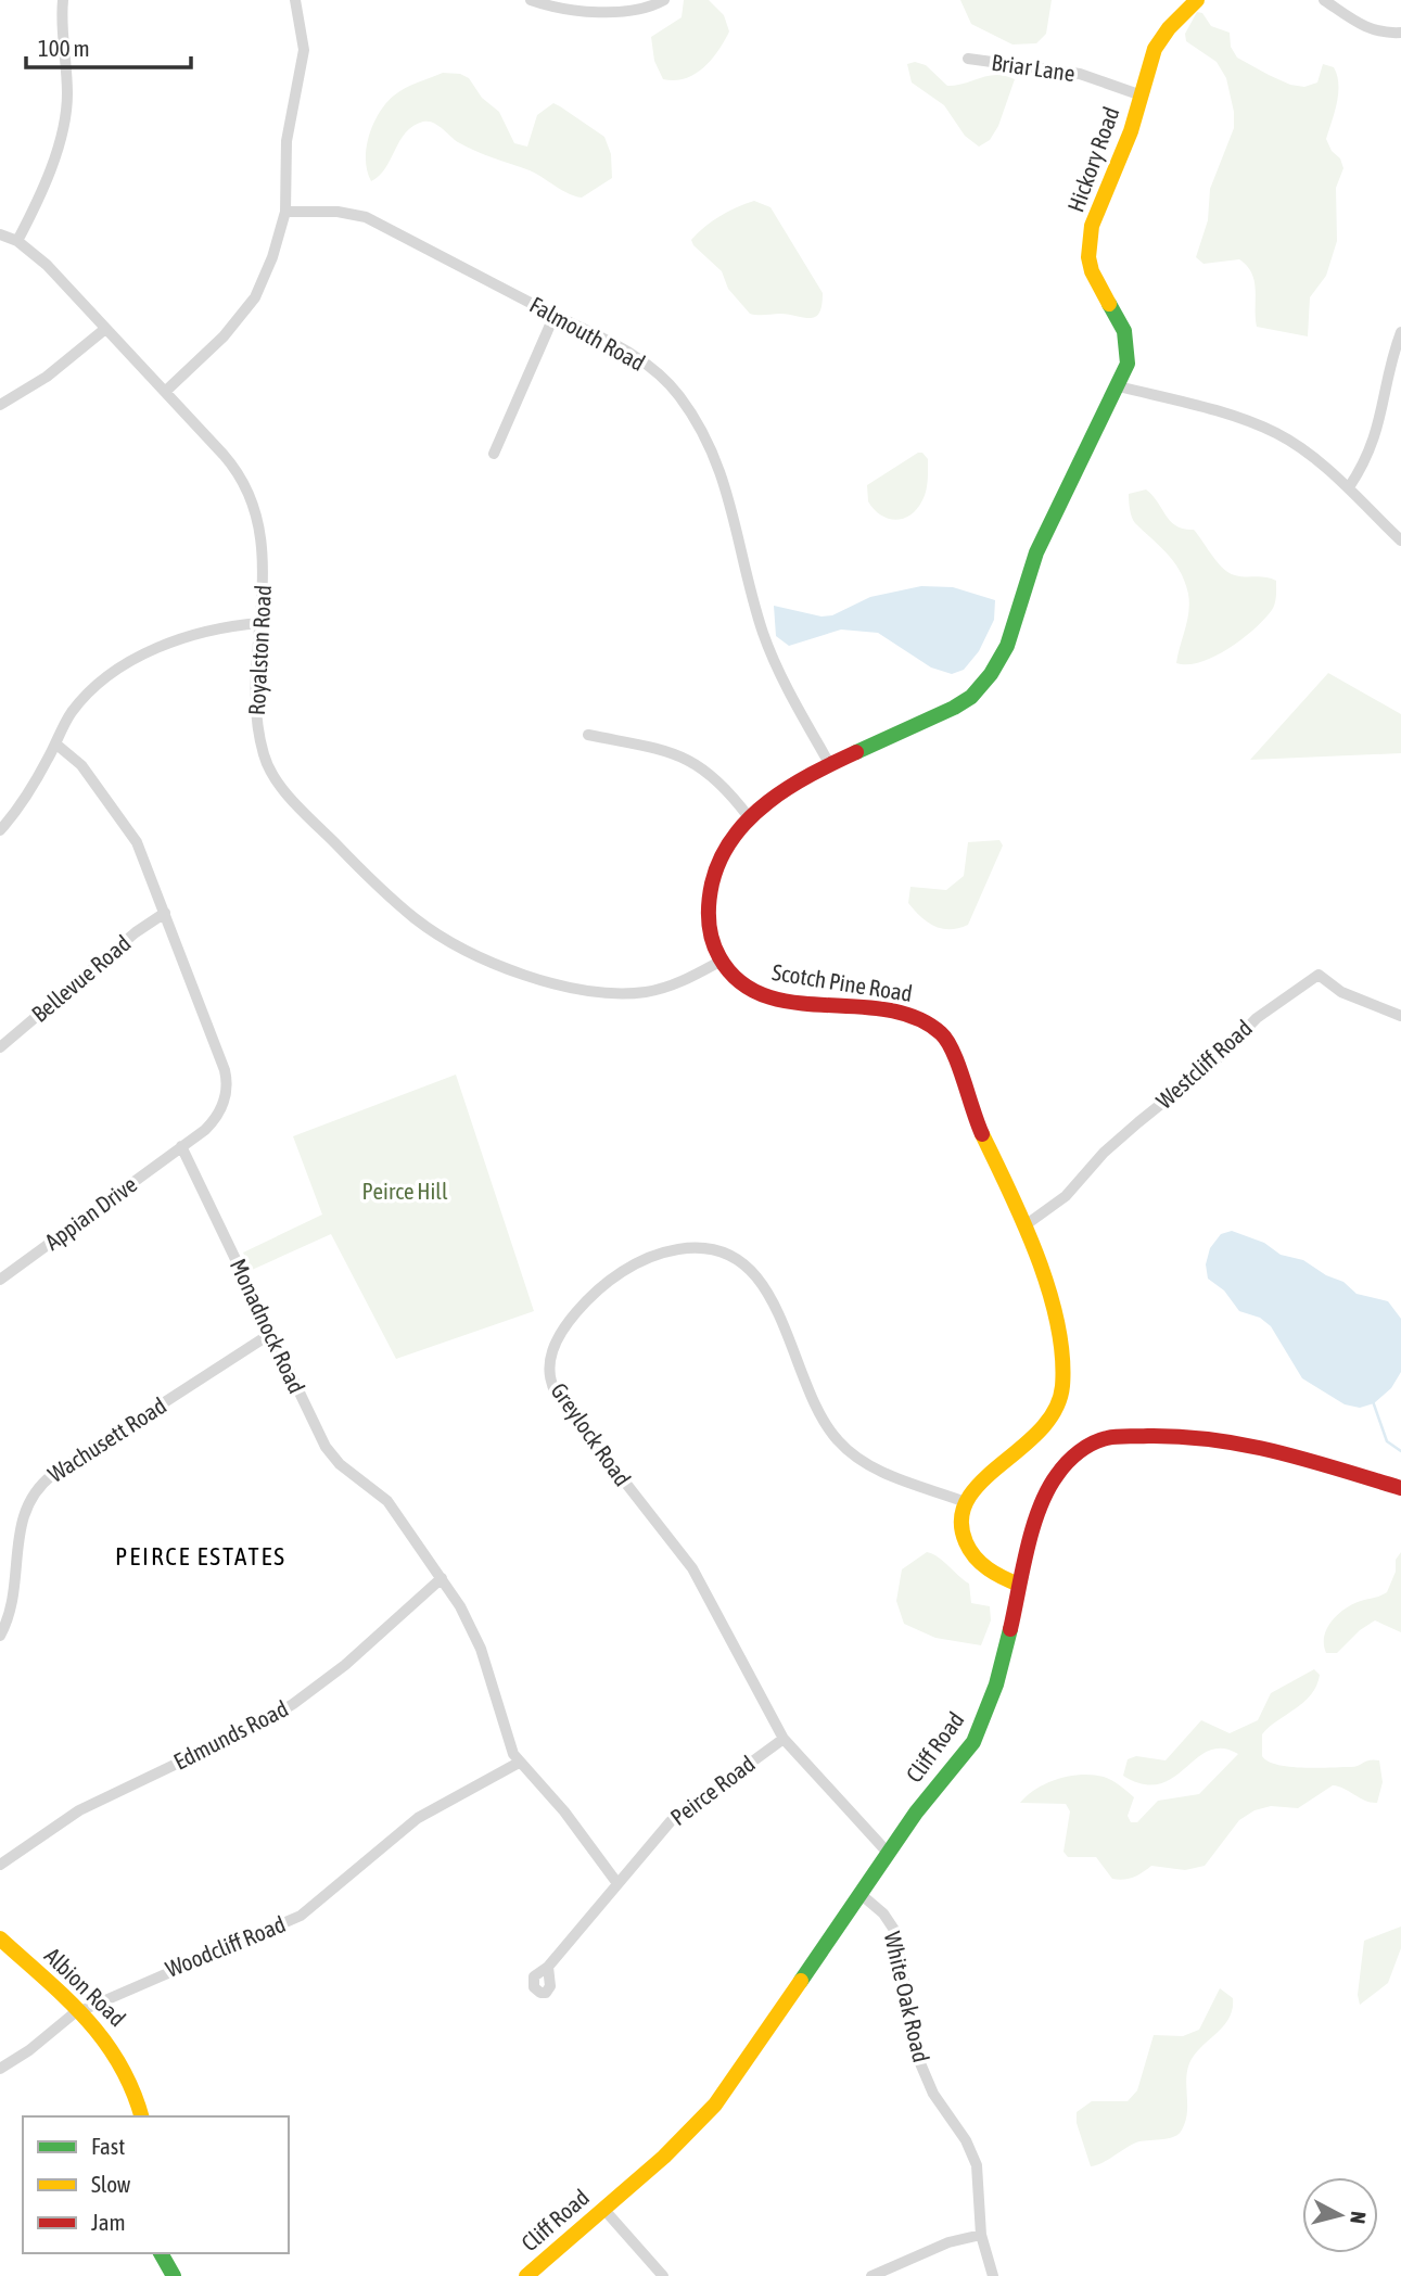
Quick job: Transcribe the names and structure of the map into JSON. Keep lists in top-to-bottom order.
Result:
{
  "streets": {
    "street": [
      "Briar Lane",
      "Hickory Road",
      "Falmouth Road",
      "Royalston Road",
      "Bellevue Road",
      "Scotch Pine Road",
      "Westcliff Road",
      "Appian Drive",
      "Monadnock Road",
      "Greylock Road",
      "Wachusett Road",
      "Edmunds Road",
      "Cliff Road",
      "Peirce Road",
      "Woodcliff Road",
      "Albion Road",
      "White Oak Road"
    ]
  },
  "crossings": [
    ["Briar Lane", "Hickory Road"],
    ["Royalston Road", "Scotch Pine Road"],
    ["Scotch Pine Road", "Westcliff Road"],
    ["Scotch Pine Road", "Greylock Road"],
    ["Appian Drive", "Monadnock Road"],
    ["Monadnock Road", "Wachusett Road"],
    ["Monadnock Road", "Edmunds Road"],
    ["Monadnock Road", "Peirce Road"],
    ["Monadnock Road", "Woodcliff Road"],
    ["Greylock Road", "Peirce Road"],
    ["Cliff Road", "White Oak Road"],
    ["Woodcliff Road", "Albion Road"]
  ],
  "districts": ["PEIRCE ESTATES"],
  "parks": ["Peirce Hill"],
  "legend": ["Fast", "Slow", "Jam"],
  "scale_bar": "100 m",
  "north": "right"
}
